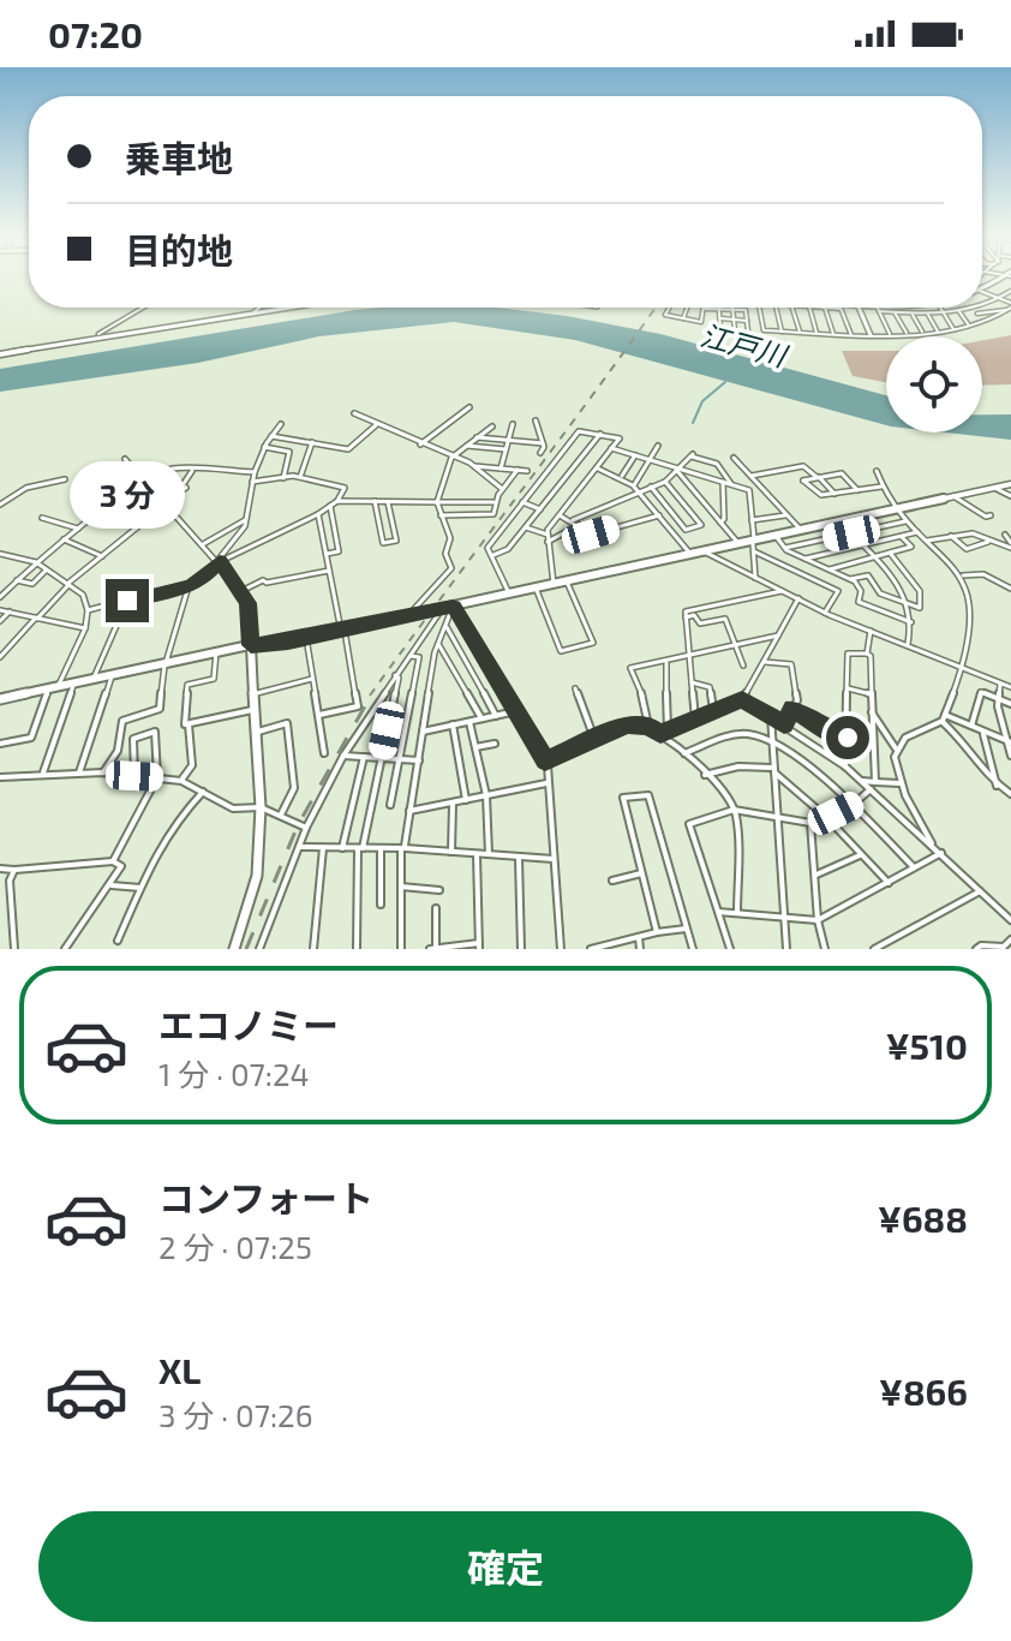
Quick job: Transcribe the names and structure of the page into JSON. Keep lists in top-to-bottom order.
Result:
{
  "water": ["江戸川"],
  "page": {
    "status": "07:20",
    "banner": ["乗車地", "目的地"],
    "bubble": "3 分",
    "list": [
      {
        "name": "エコノミー",
        "note": "1 分 · 07:24",
        "value": "¥510"
      },
      {
        "name": "コンフォート",
        "note": "2 分 · 07:25",
        "value": "¥688"
      },
      {
        "name": "XL",
        "note": "3 分 · 07:26",
        "value": "¥866"
      }
    ],
    "buttons": "確定"
  }
}
